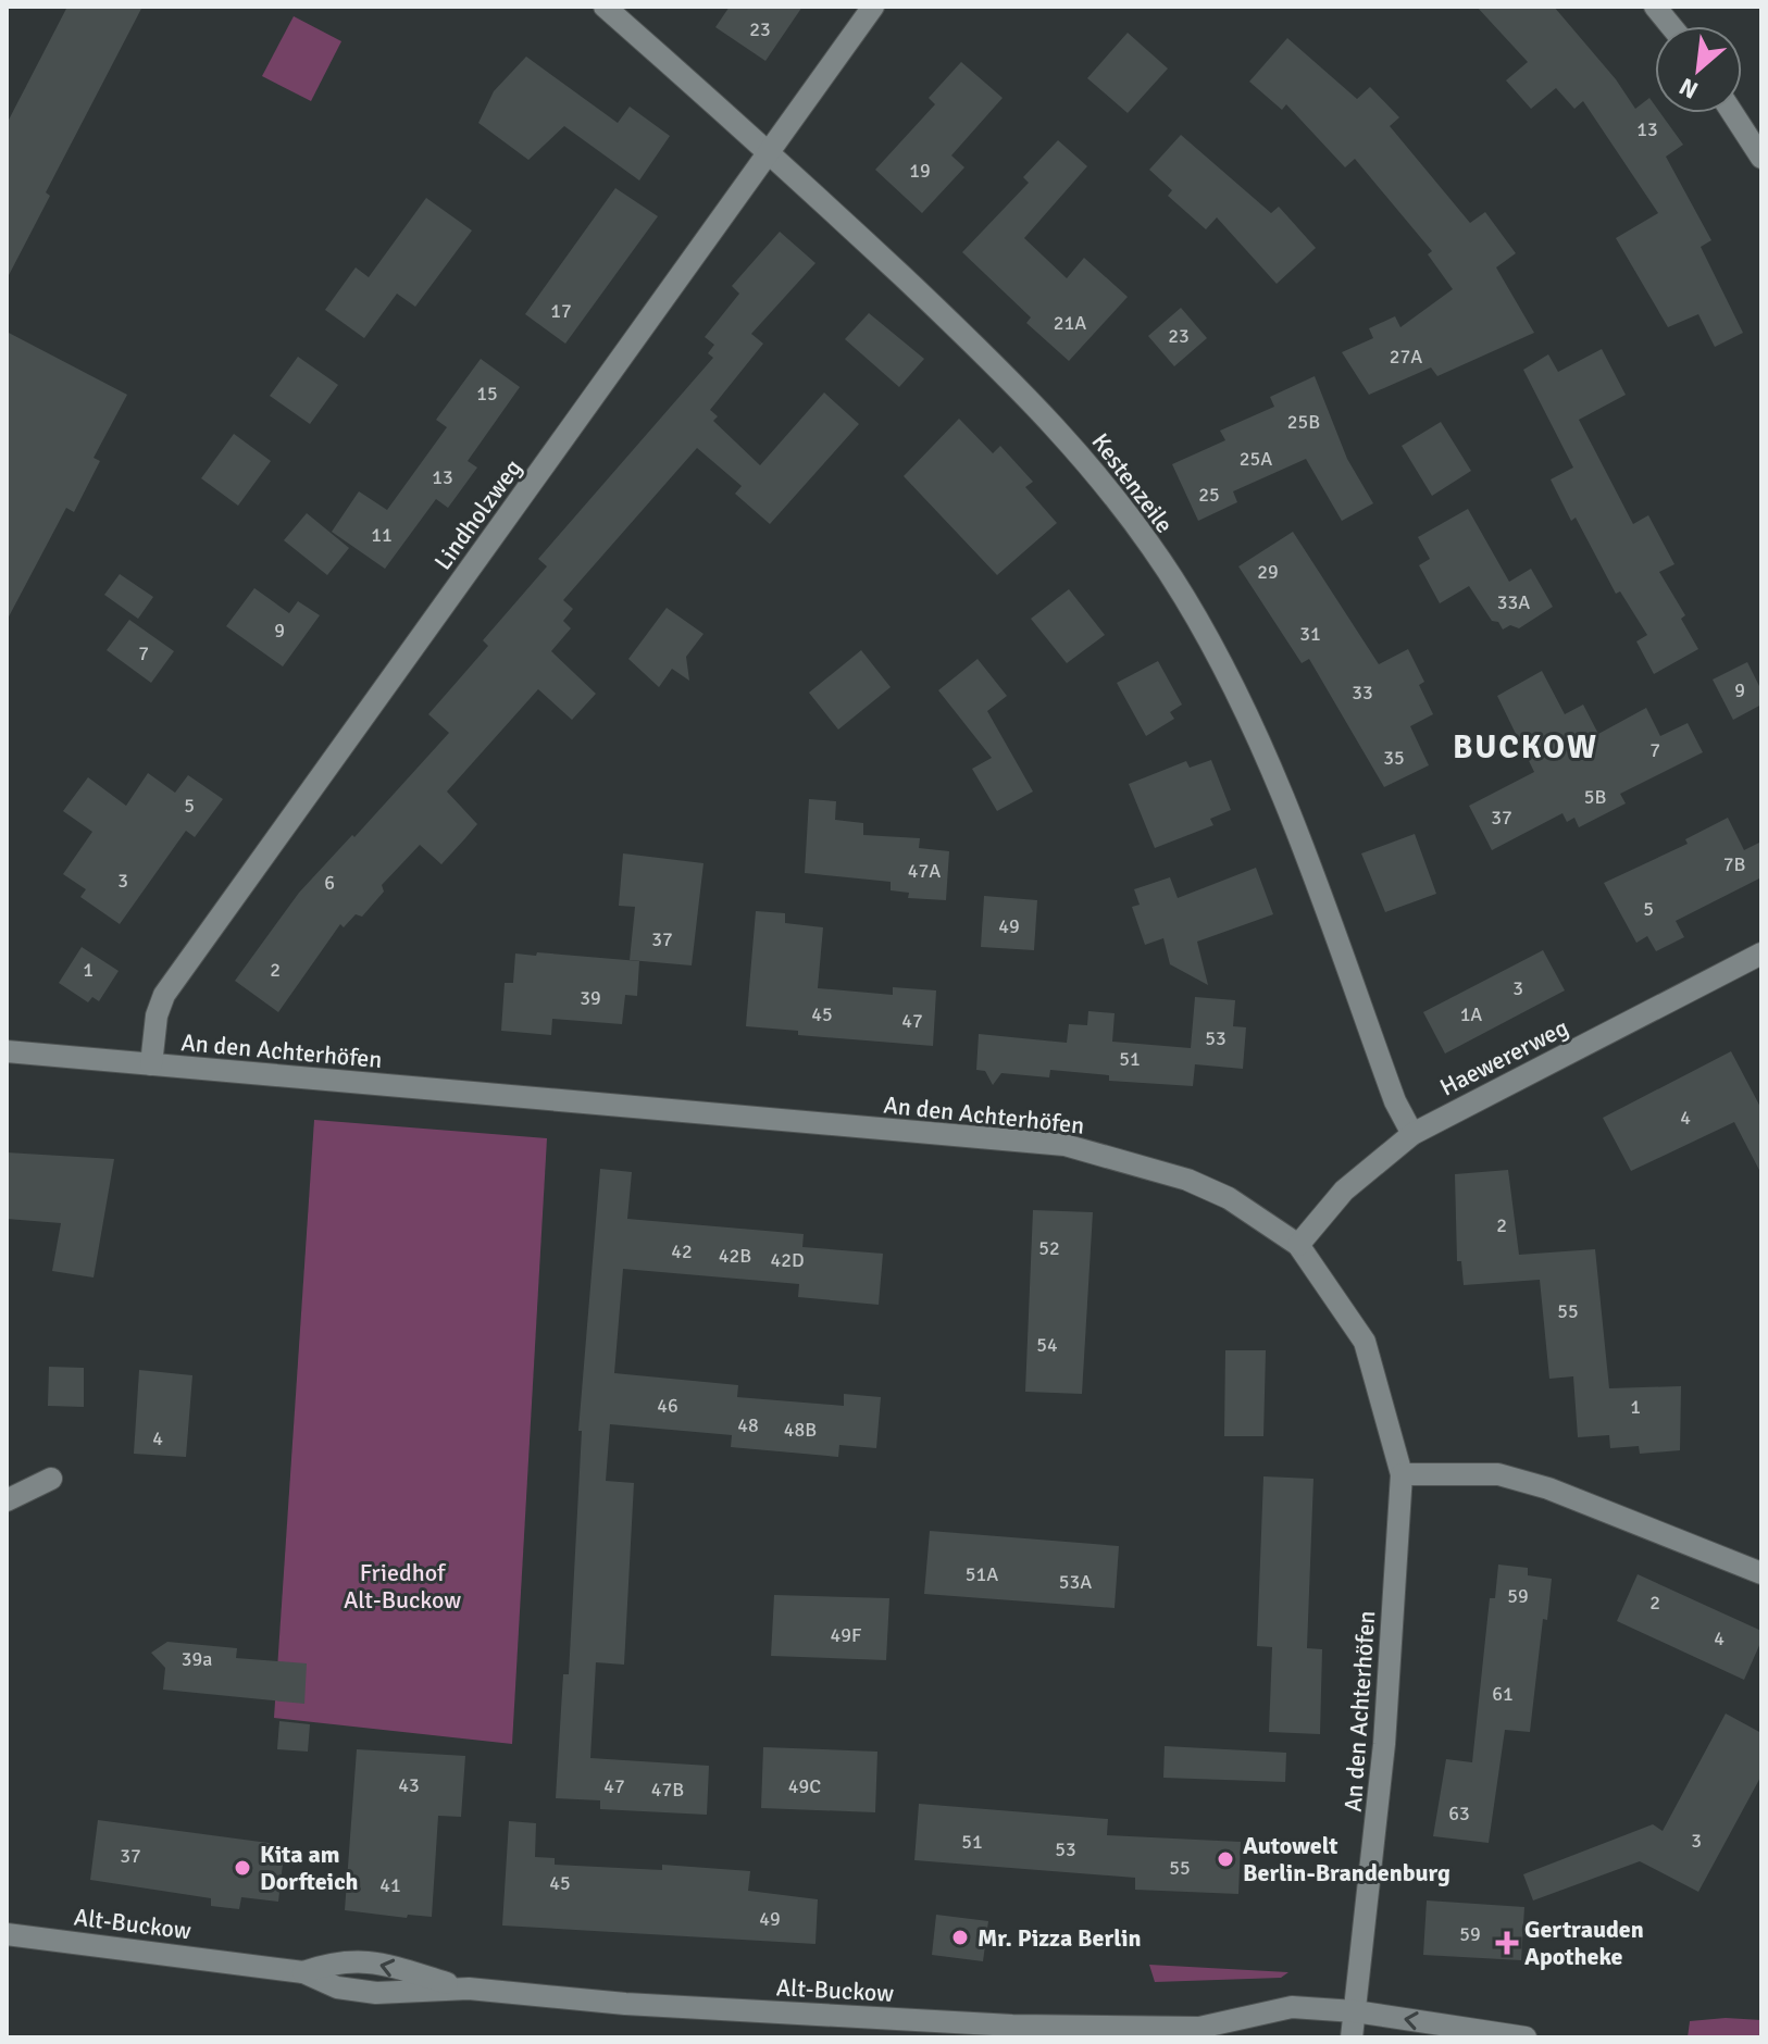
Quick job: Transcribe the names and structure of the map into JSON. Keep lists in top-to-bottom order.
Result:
{
  "streets": {
    "street": [
      "Kestenzeile",
      "Lindholzweg",
      "An den Achterhöfen",
      "Haewererweg",
      "Alt-Buckow"
    ]
  },
  "crossings": [
    ["Kestenzeile", "Lindholzweg"],
    ["Kestenzeile", "Haewererweg"],
    ["Lindholzweg", "An den Achterhöfen"],
    ["An den Achterhöfen", "Haewererweg"]
  ],
  "districts": ["BUCKOW"],
  "parks": ["Friedhof Alt-Buckow"],
  "places": {
    "other": ["Autowelt Berlin-Brandenburg", "Kita am Dorfteich", "Mr. Pizza Berlin"],
    "health": ["Gertrauden Apotheke"]
  },
  "house_numbers": [
    "23",
    "13",
    "19",
    "17",
    "21A",
    "23",
    "27A",
    "15",
    "25B",
    "25A",
    "13",
    "25",
    "11",
    "29",
    "33A",
    "9",
    "31",
    "7",
    "9",
    "33",
    "7",
    "35",
    "5B",
    "5",
    "37",
    "7B",
    "47A",
    "3",
    "6",
    "5",
    "49",
    "37",
    "1",
    "2",
    "3",
    "39",
    "45",
    "1A",
    "47",
    "53",
    "51",
    "4",
    "2",
    "52",
    "42",
    "42B",
    "42D",
    "55",
    "54",
    "46",
    "1",
    "48",
    "48B",
    "4",
    "51A",
    "53A",
    "59",
    "2",
    "49F",
    "4",
    "39a",
    "61",
    "43",
    "47",
    "49C",
    "47B",
    "63",
    "3",
    "51",
    "53",
    "37",
    "55",
    "45",
    "41",
    "49",
    "59"
  ],
  "north": "bottom left"
}
